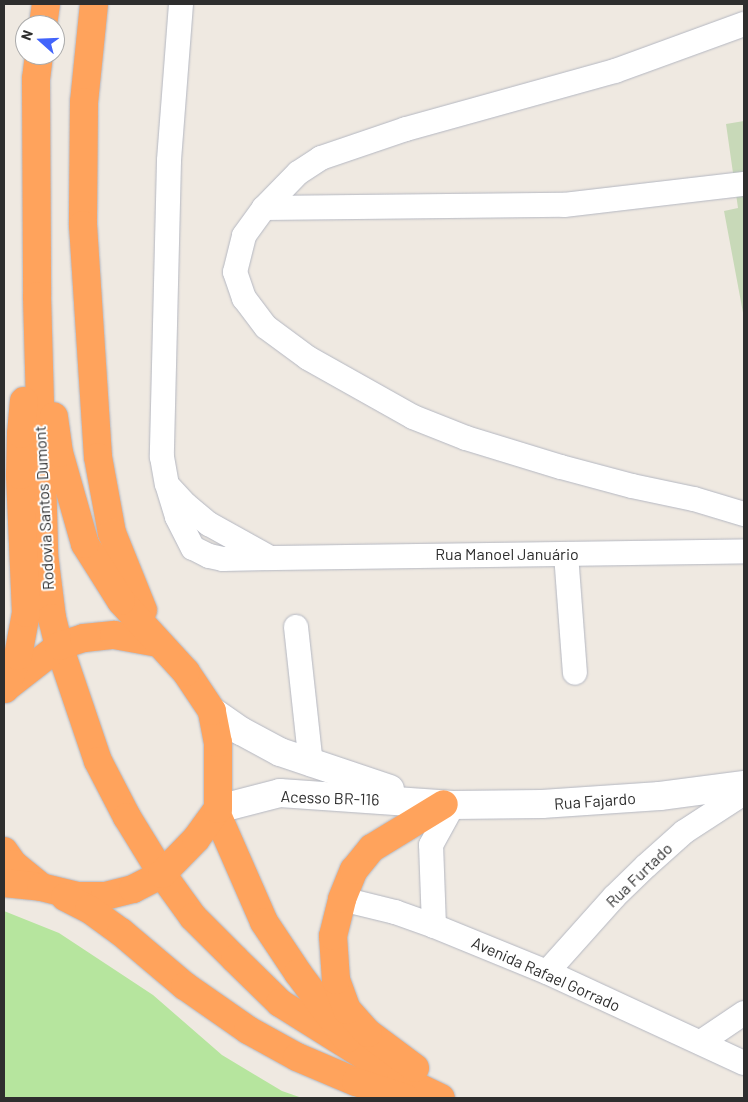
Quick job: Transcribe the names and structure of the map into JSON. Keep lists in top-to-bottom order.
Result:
{
  "streets": {
    "highway": ["Rodovia Santos Dumont"],
    "street": [
      "Rua Manoel Januário",
      "Acesso BR-116",
      "Rua Fajardo",
      "Rua Furtado",
      "Avenida Rafael Gorrado"
    ]
  },
  "crossings": [
    ["Acesso BR-116", "Rua Fajardo"],
    ["Rua Furtado", "Avenida Rafael Gorrado"]
  ],
  "north": "left"
}
